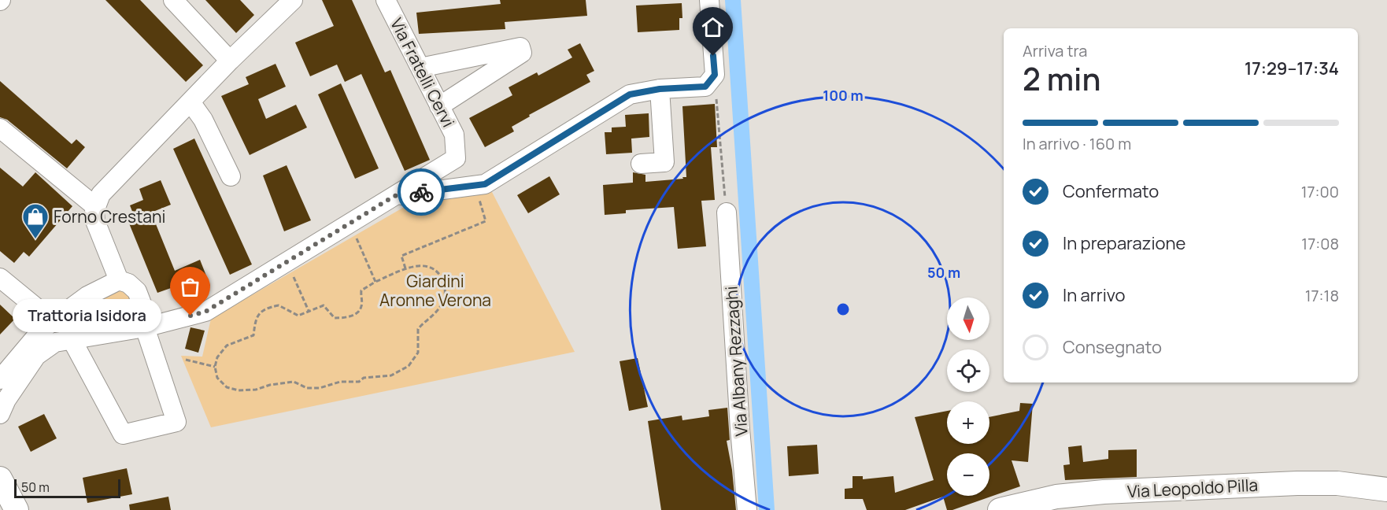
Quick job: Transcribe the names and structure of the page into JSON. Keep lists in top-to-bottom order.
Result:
{
  "streets": {
    "main road": ["Via Leopoldo Pilla"],
    "street": ["Via Fratelli Cervi", "Via Albany Rezzaghi"]
  },
  "parks": ["Giardini Aronne Verona"],
  "places": {
    "shop": ["Forno Crestani"],
    "other": ["Trattoria Isidora"]
  },
  "scale_bar": "50 m",
  "north": "bottom",
  "page": {
    "heading": ["2 min", "Arriva tra", "17:29–17:34"],
    "bar": "In arrivo · 160 m",
    "list": [
      ["Confermato", "17:00"],
      ["In preparazione", "17:08"],
      ["In arrivo", "17:18"],
      "Consegnato"
    ],
    "map_buttons": ["+", "−"],
    "bubble": "Trattoria Isidora",
    "scale": "50 m"
  },
  "rings": ["100 m", "50 m"]
}
